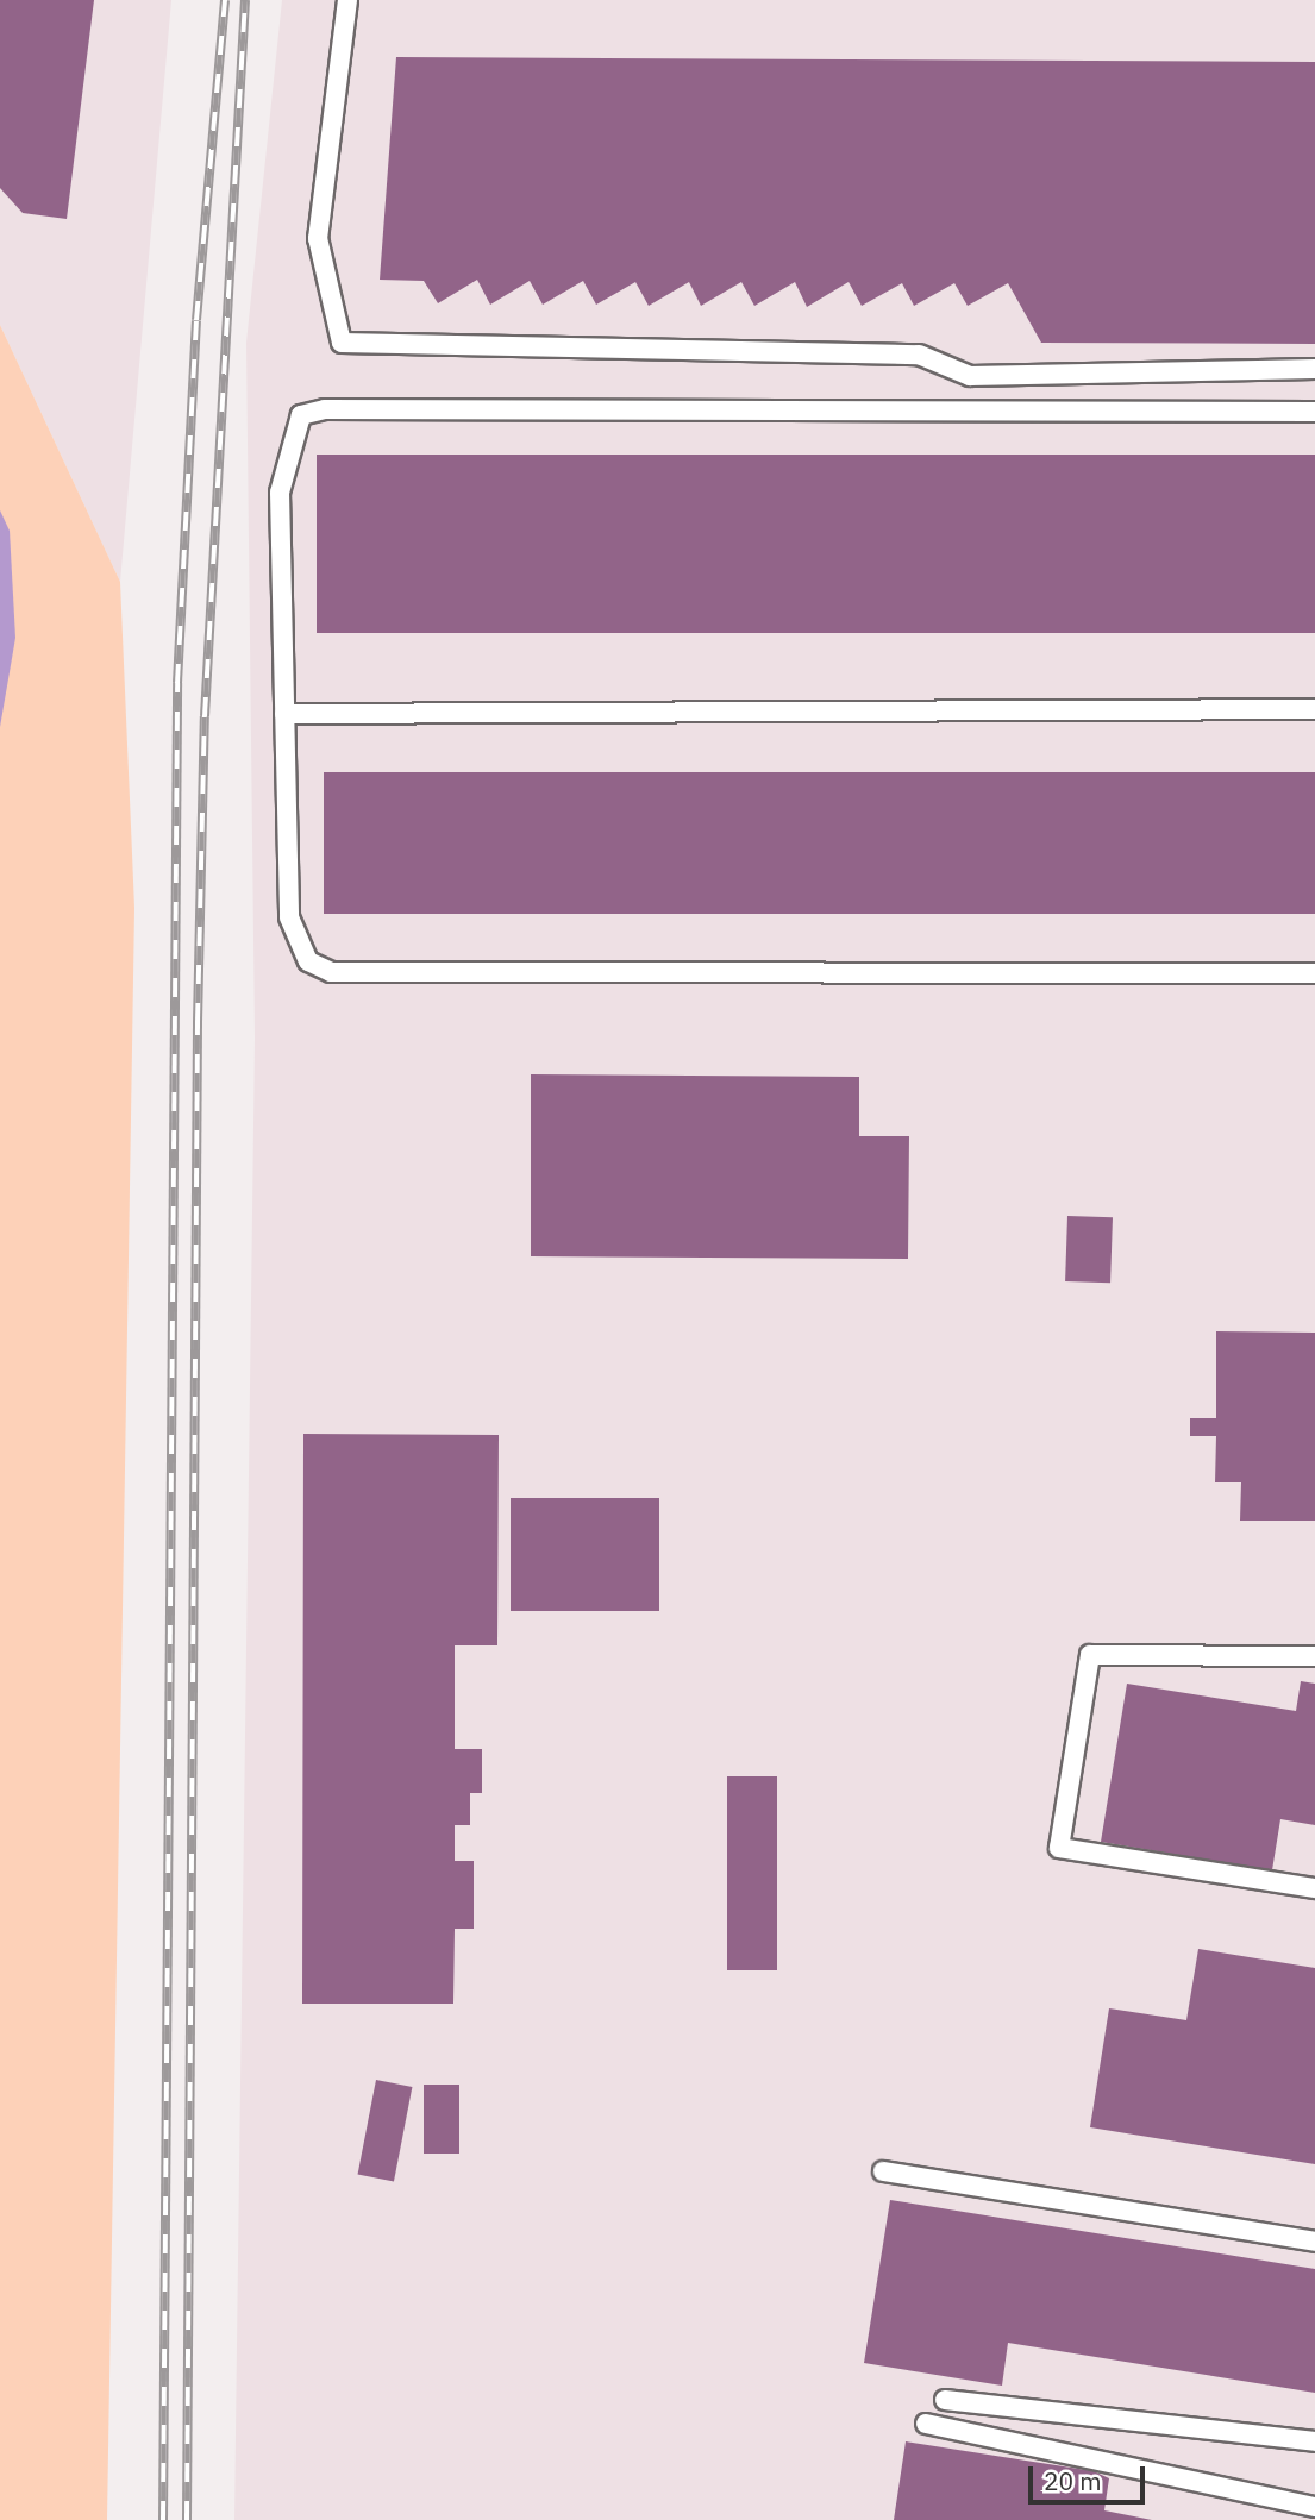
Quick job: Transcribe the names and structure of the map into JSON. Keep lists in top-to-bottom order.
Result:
{
  "scale_bar": "20 m"
}
